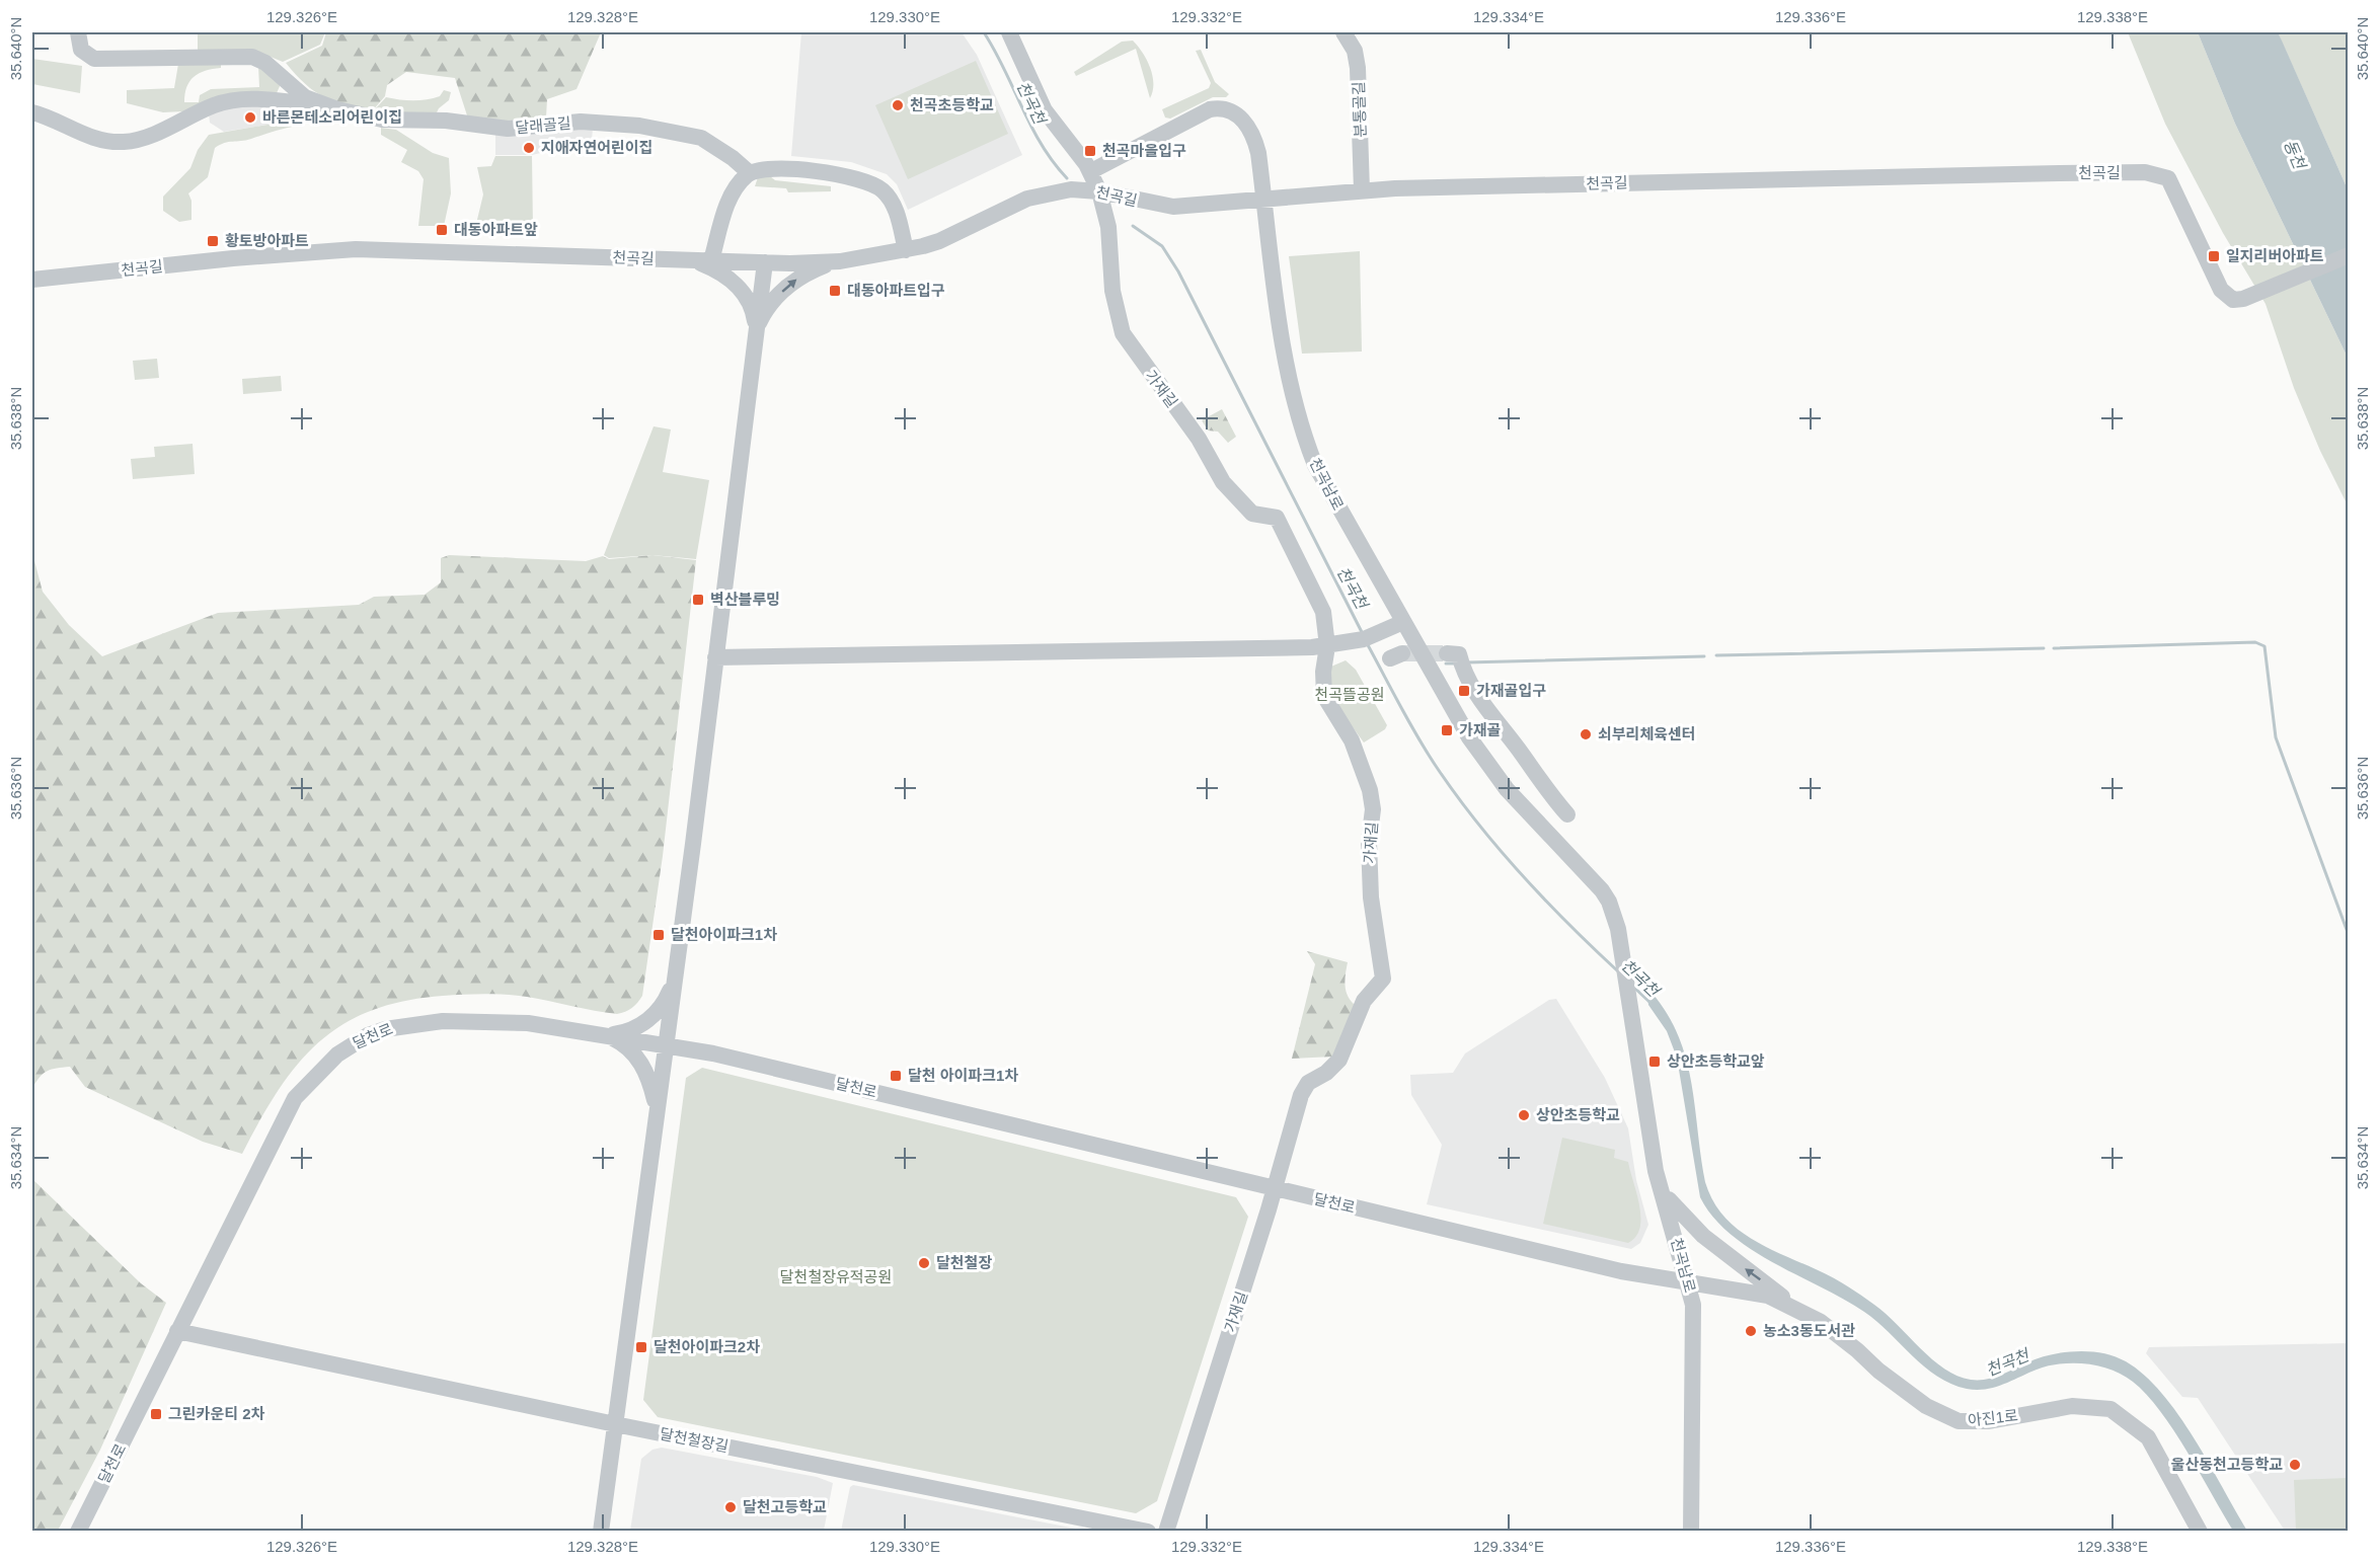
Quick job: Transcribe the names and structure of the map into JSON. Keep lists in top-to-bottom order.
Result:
{
  "streets": {
    "street": [
      "분통골길",
      "달래골길",
      "천곡길",
      "가재길",
      "천곡남로",
      "달천로",
      "아진1로",
      "달천철장길"
    ]
  },
  "crossings": [
    ["분통골길", "천곡길"],
    ["천곡길", "가재길"],
    ["천곡길", "천곡남로"],
    ["가재길", "천곡남로"],
    ["가재길", "달천로"],
    ["천곡남로", "달천로"],
    ["천곡남로", "아진1로"],
    ["달천로", "아진1로"]
  ],
  "water": ["천곡천", "동천"],
  "parks": ["천곡뜰공원", "달천철장유적공원"],
  "places": {
    "other": [
      "천곡초등학교",
      "바른몬테소리어린이집",
      "지애자연어린이집",
      "쇠부리체육센터",
      "상안초등학교",
      "달천철장",
      "농소3동도서관",
      "울산동천고등학교",
      "달천고등학교"
    ],
    "transit": [
      "천곡마을입구",
      "대동아파트앞",
      "황토방아파트",
      "일지리버아파트",
      "대동아파트입구",
      "벽산블루밍",
      "가재골입구",
      "가재골",
      "달천아이파크1차",
      "상안초등학교앞",
      "달천 아이파크1차",
      "달천아이파크2차",
      "그린카운티 2차"
    ]
  },
  "coordinates": [
    "129.326°E",
    "129.328°E",
    "129.330°E",
    "129.332°E",
    "129.334°E",
    "129.336°E",
    "129.338°E",
    "35.640°N",
    "35.638°N",
    "35.636°N",
    "35.634°N"
  ]
}
